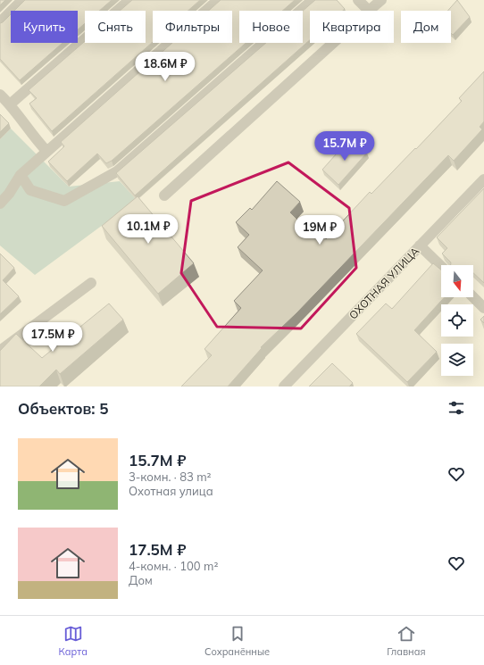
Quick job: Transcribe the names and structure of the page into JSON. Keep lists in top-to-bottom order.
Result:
{
  "streets": {
    "street": ["ОХОТНАЯ УЛИЦА"]
  },
  "north": "bottom",
  "page": {
    "chip": [
      "Купить",
      "Снять",
      "Фильтры",
      "Новое",
      "Квартира",
      "Дом"
    ],
    "price": [
      "18.6M ₽",
      "15.7M ₽",
      "10.1M ₽",
      "19M ₽",
      "17.5M ₽"
    ],
    "heading": "Объектов: 5",
    "list": [
      {
        "name": "15.7M ₽",
        "note": "3-комн. · 83 m² · Охотная улица"
      },
      {
        "name": "17.5M ₽",
        "note": "4-комн. · 100 m² · Дом"
      }
    ],
    "tabs": ["Карта", "Сохранённые", "Главная"]
  }
}
